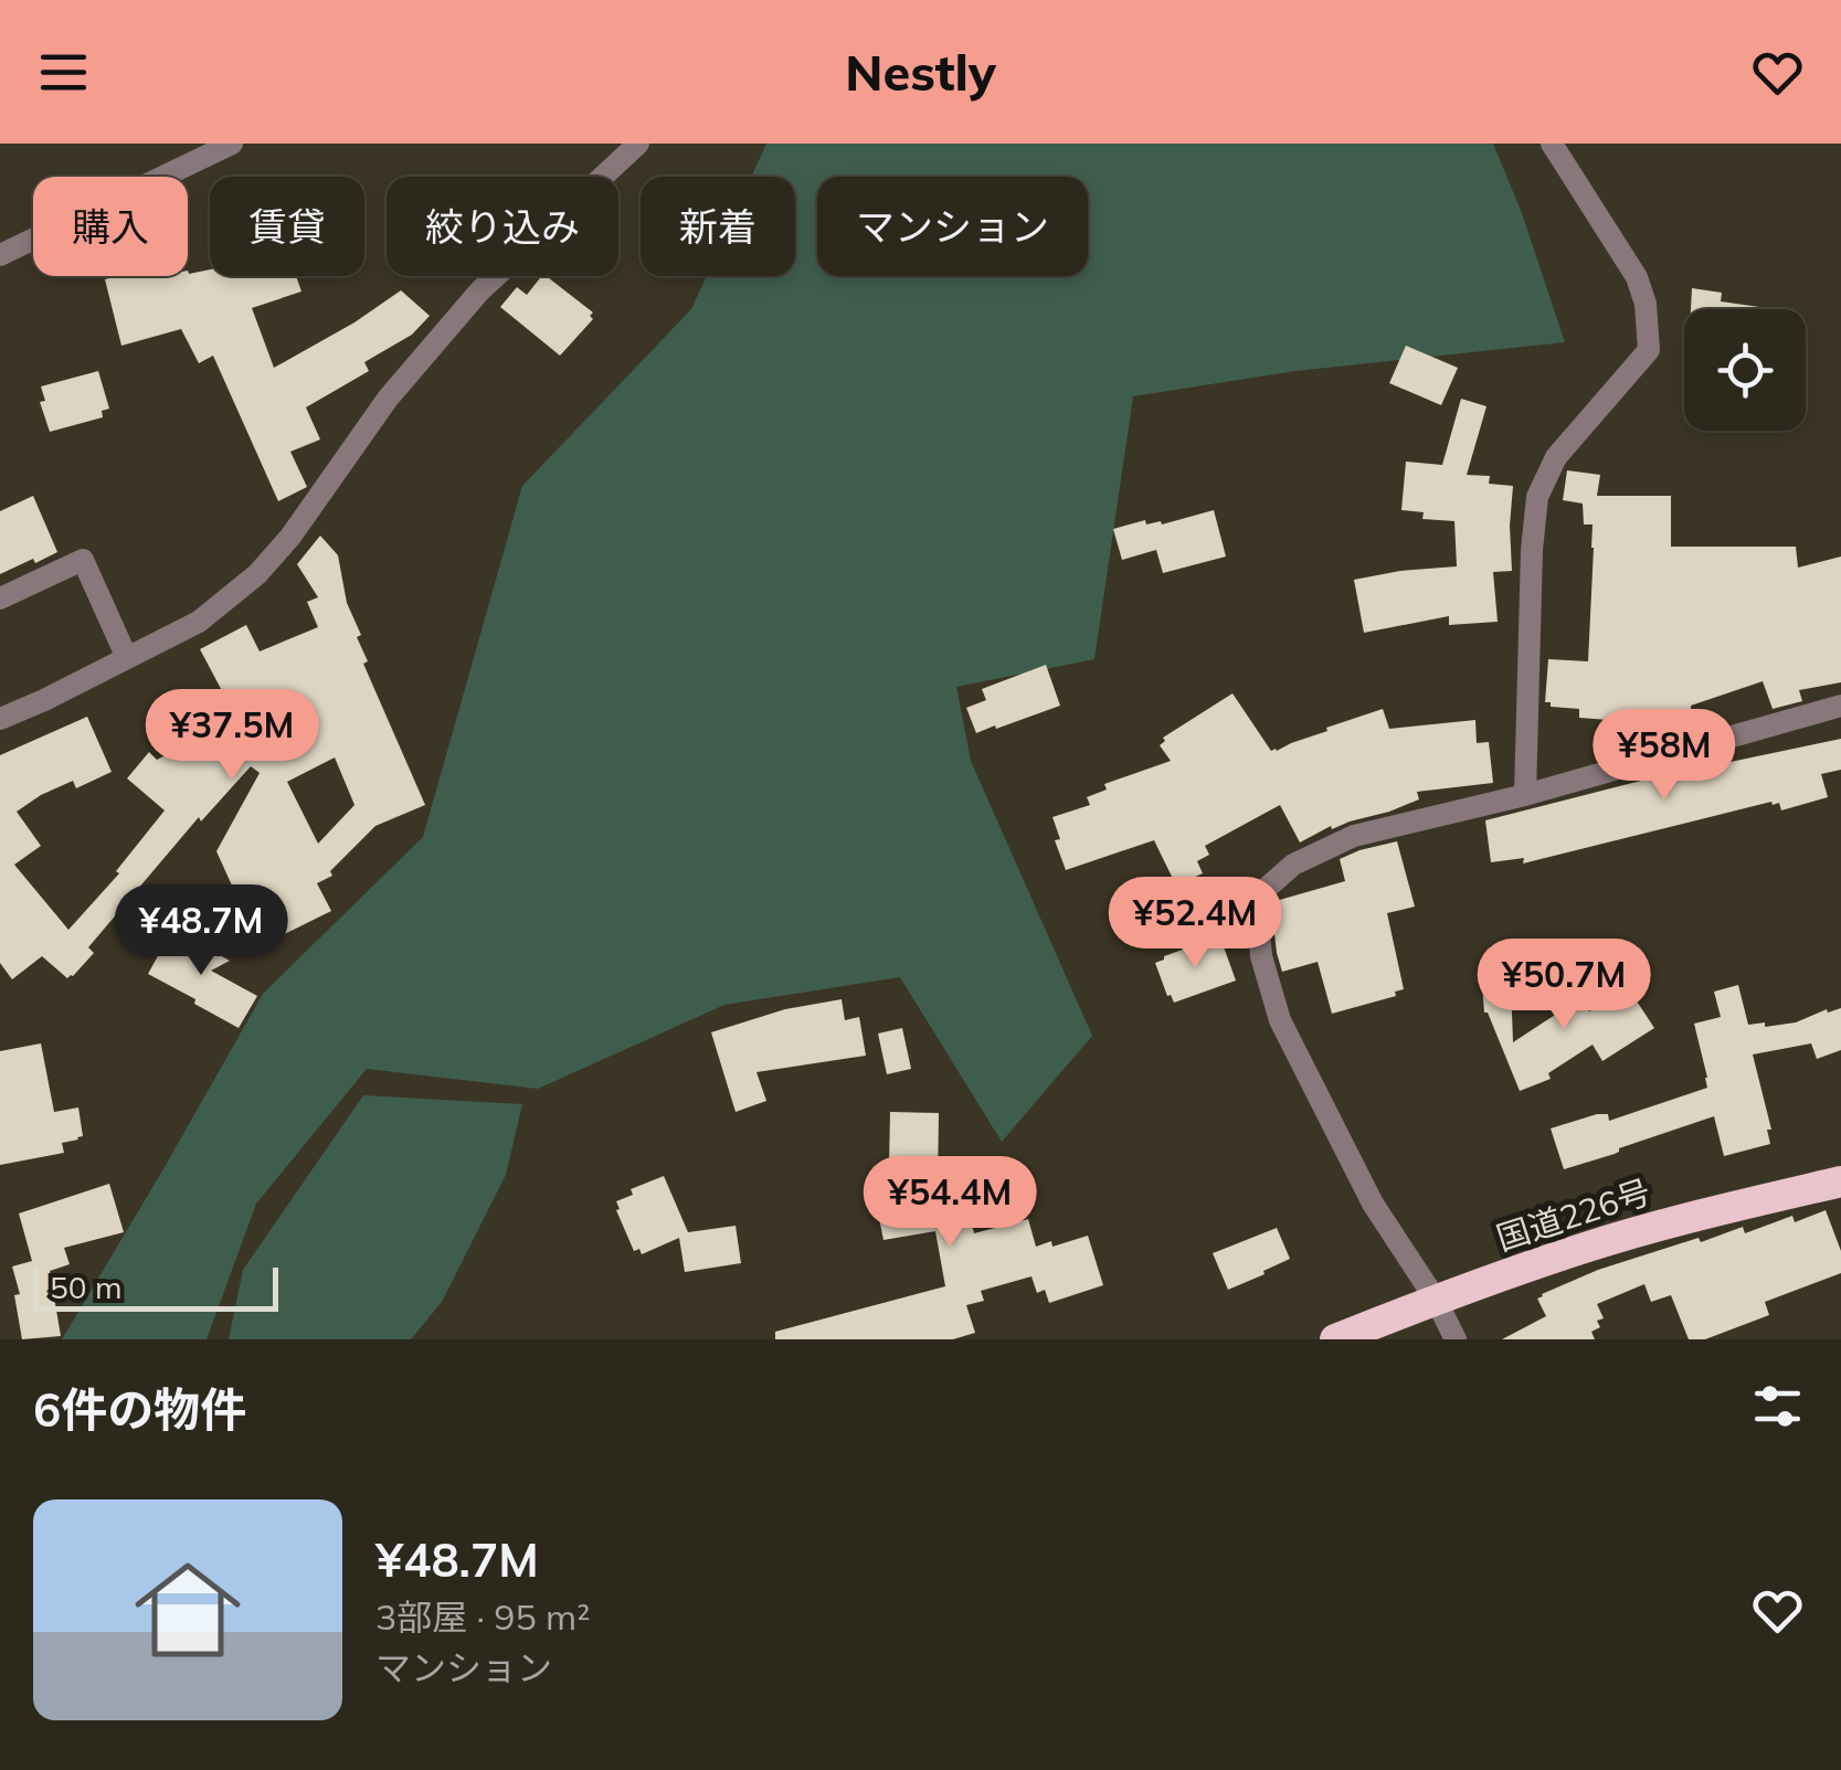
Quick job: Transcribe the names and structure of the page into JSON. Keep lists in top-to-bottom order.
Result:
{
  "streets": {
    "highway": ["国道226号"]
  },
  "scale_bar": "50 m",
  "page": {
    "header": "Nestly",
    "chip": [
      "購入",
      "賃貸",
      "絞り込み",
      "新着",
      "マンション"
    ],
    "price": [
      "¥37.5M",
      "¥58M",
      "¥52.4M",
      "¥48.7M",
      "¥50.7M",
      "¥54.4M"
    ],
    "scale": "50 m",
    "heading": "6件の物件",
    "list": [
      {
        "name": "¥48.7M",
        "note": "3部屋 · 95 m² · マンション"
      }
    ]
  }
}
